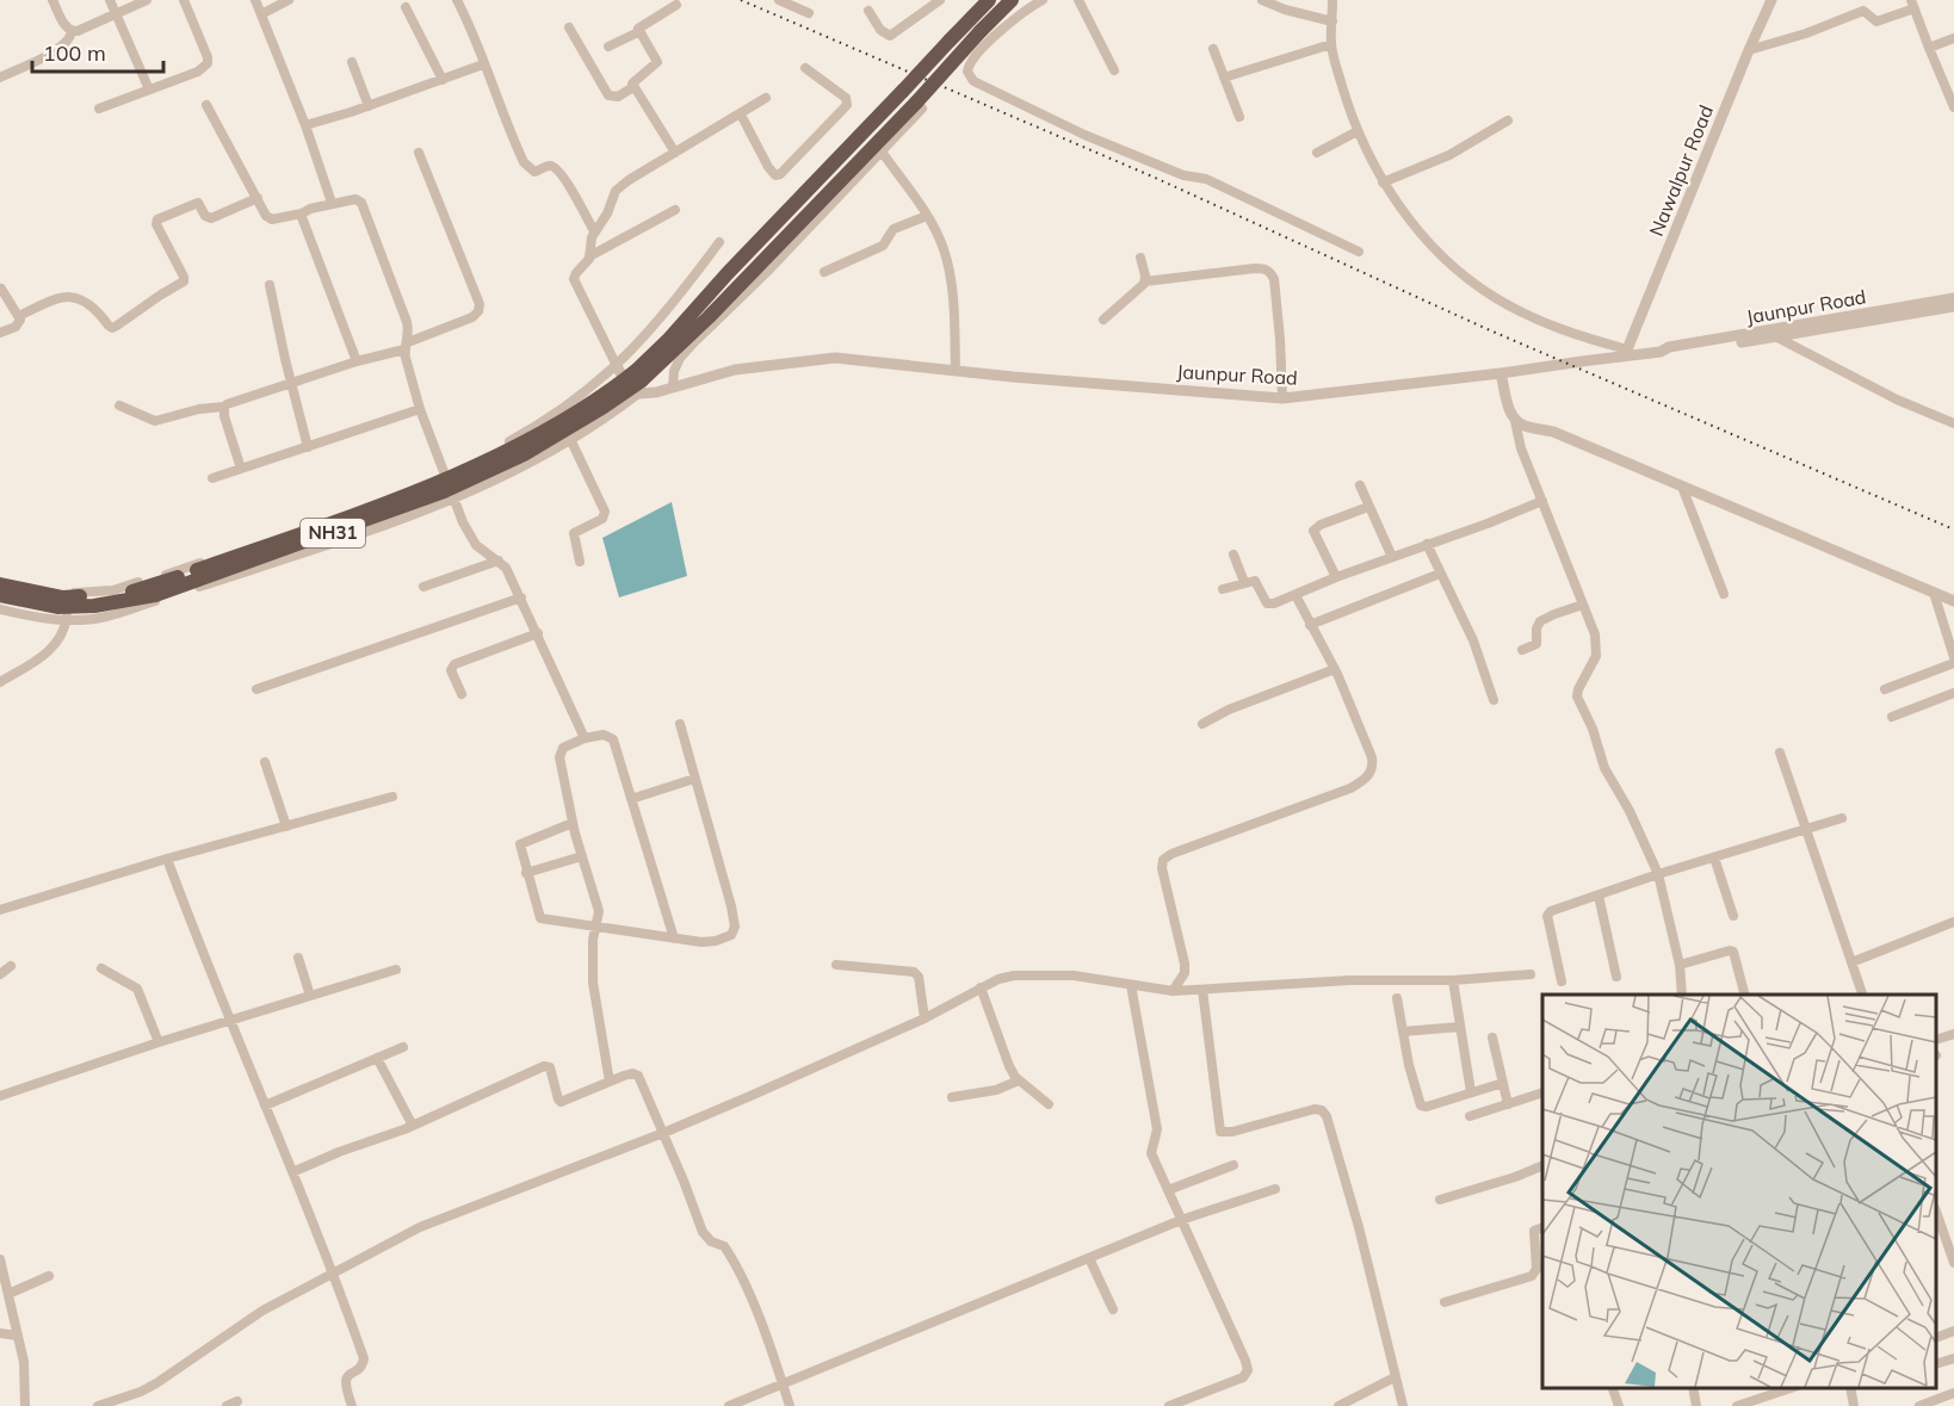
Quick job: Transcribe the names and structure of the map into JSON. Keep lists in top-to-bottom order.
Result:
{
  "streets": {
    "highway": ["NH31"],
    "street": ["Nawalpur Road", "Jaunpur Road"]
  },
  "crossings": [
    ["Nawalpur Road", "Jaunpur Road"],
    ["Jaunpur Road", "NH31"]
  ],
  "scale_bar": "100 m"
}
